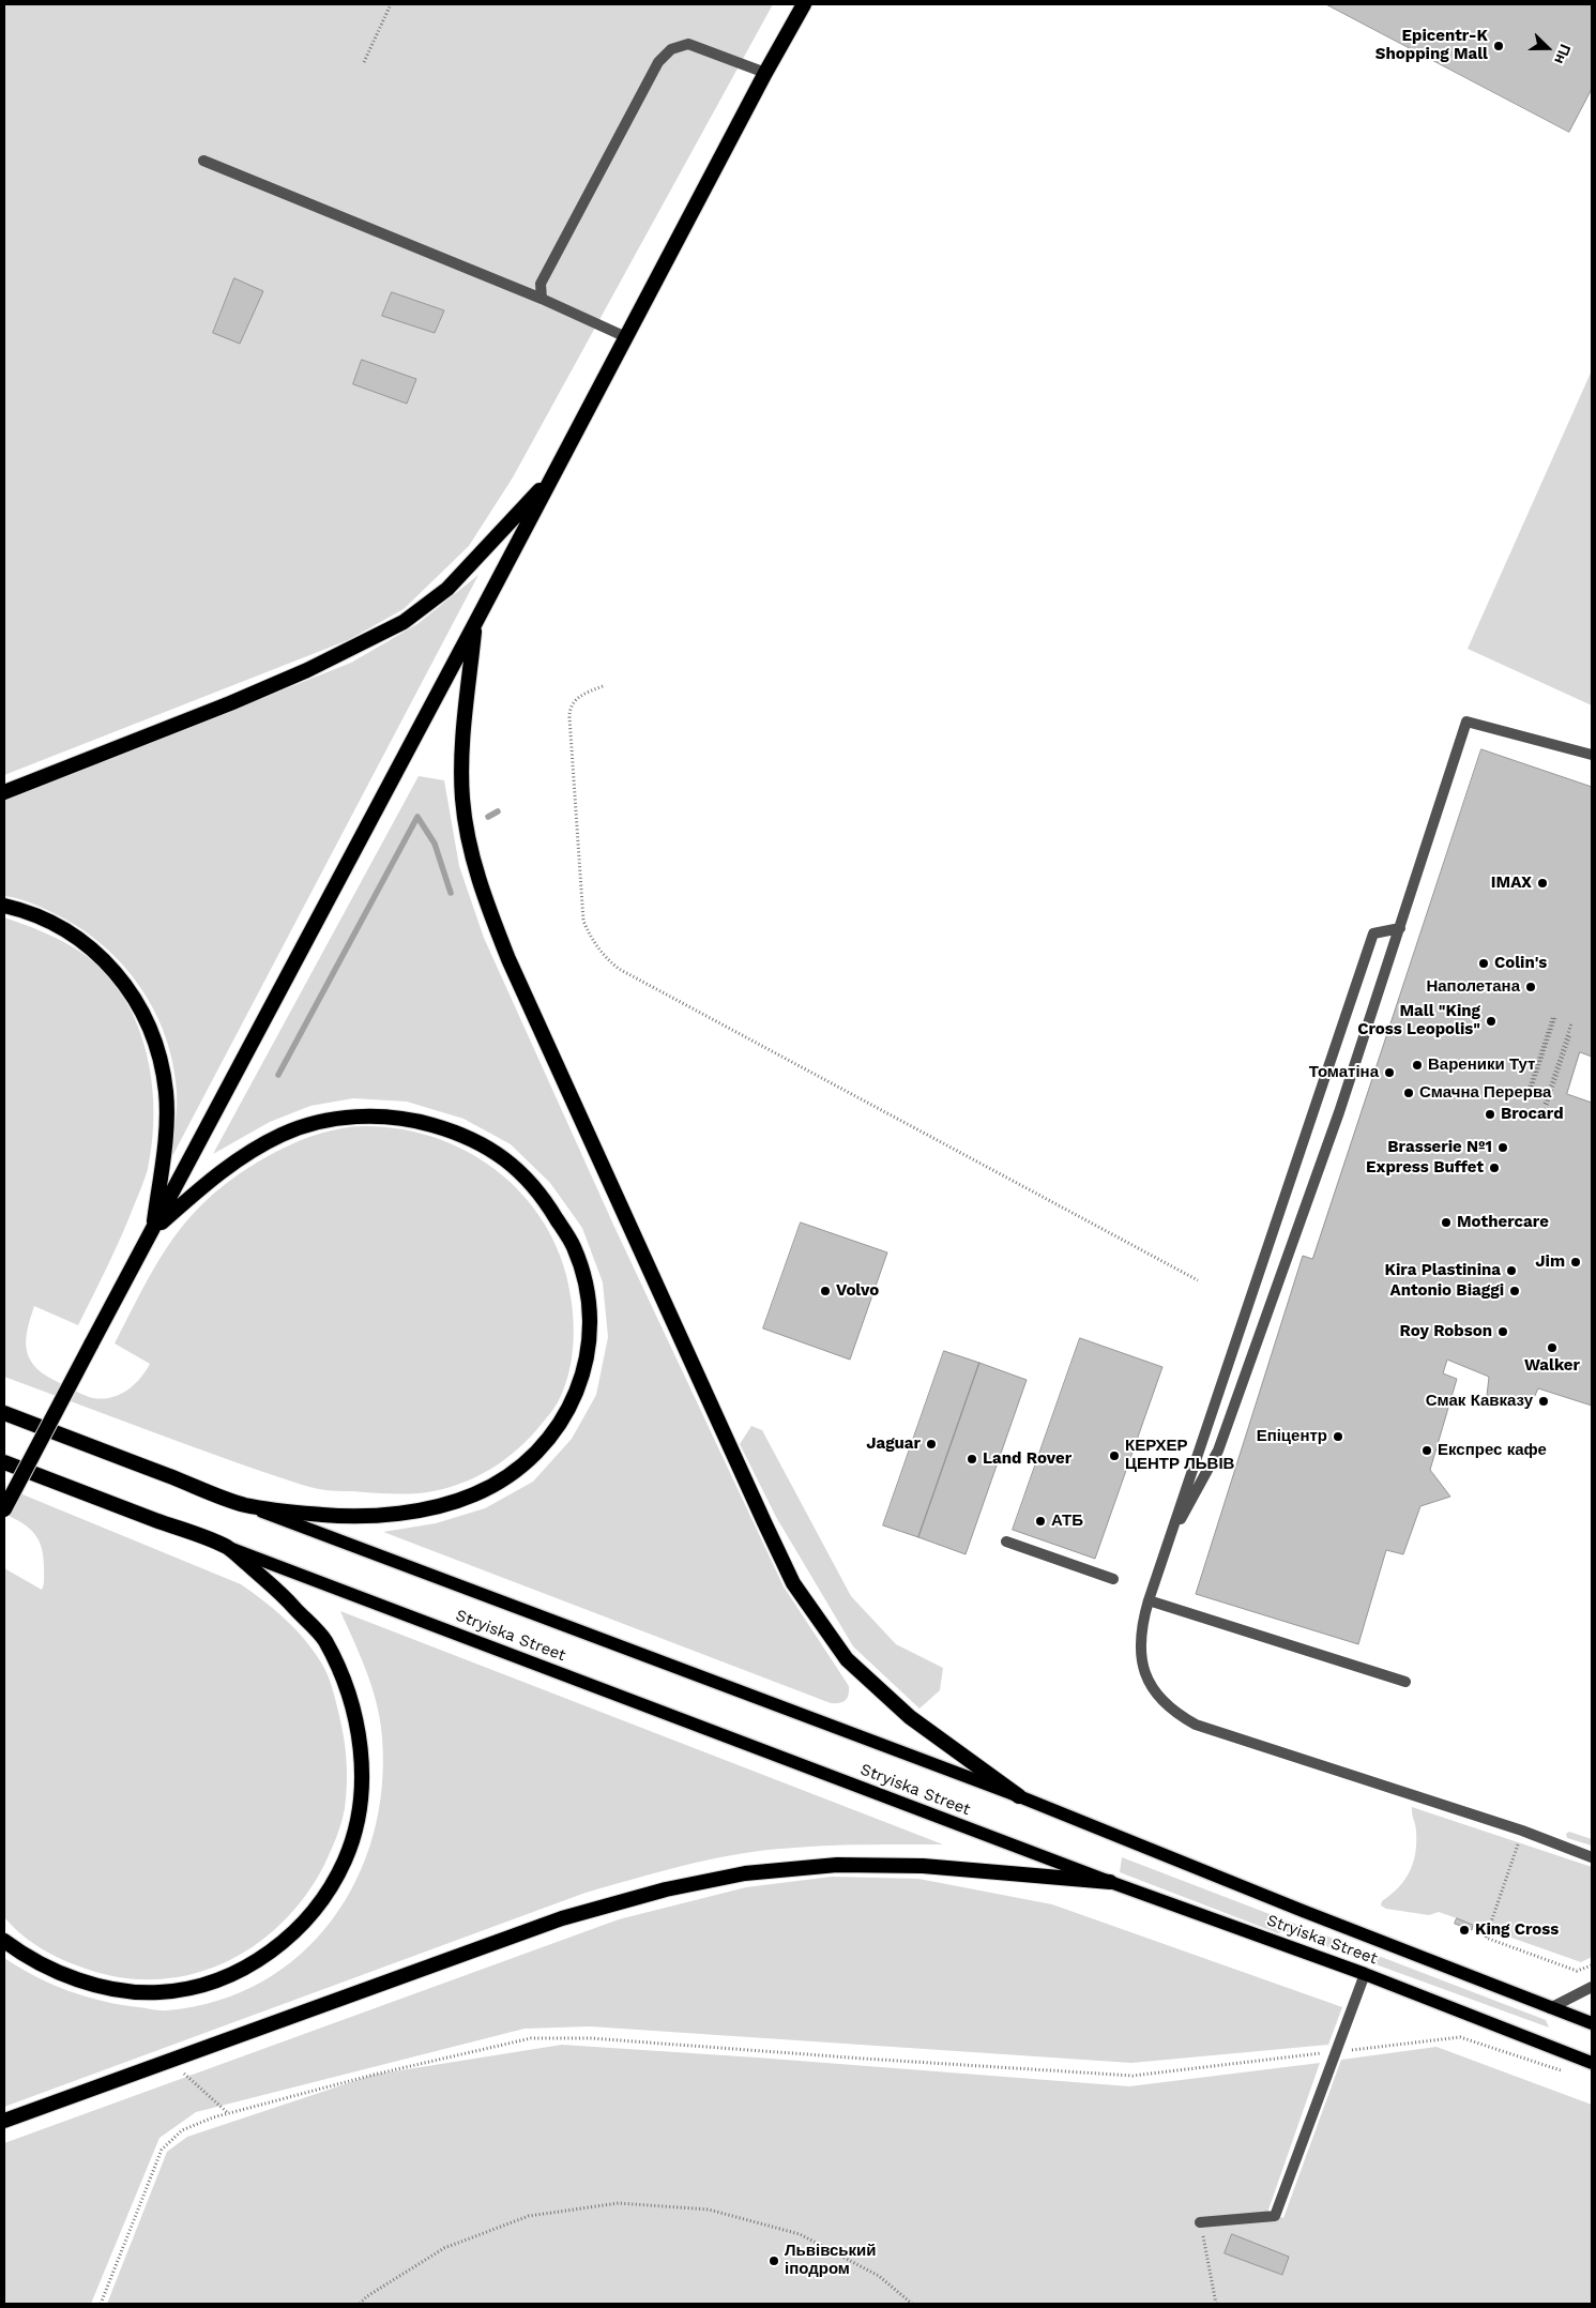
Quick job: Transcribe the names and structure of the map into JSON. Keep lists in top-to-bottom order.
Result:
{
  "streets": {
    "main road": ["Stryiska Street"]
  },
  "places": [
    "Epicentr-K Shopping Mall",
    "IMAX",
    "Colin's",
    "Наполетана",
    "Mall \"King Cross Leopolis\"",
    "Вареники Тут",
    "Томатіна",
    "Смачна Перерва",
    "Brocard",
    "Brasserie №1",
    "Express Buffet",
    "Mothercare",
    "Jim",
    "Kira Plastinina",
    "Volvo",
    "Antonio Biaggi",
    "Roy Robson",
    "Walker",
    "Смак Кавказу",
    "Епіцентр",
    "Jaguar",
    "Експрес кафе",
    "КЕРХЕР ЦЕНТР ЛЬВІВ",
    "Land Rover",
    "АТБ",
    "King Cross",
    "Львівський іподром"
  ],
  "north": "right"
}
